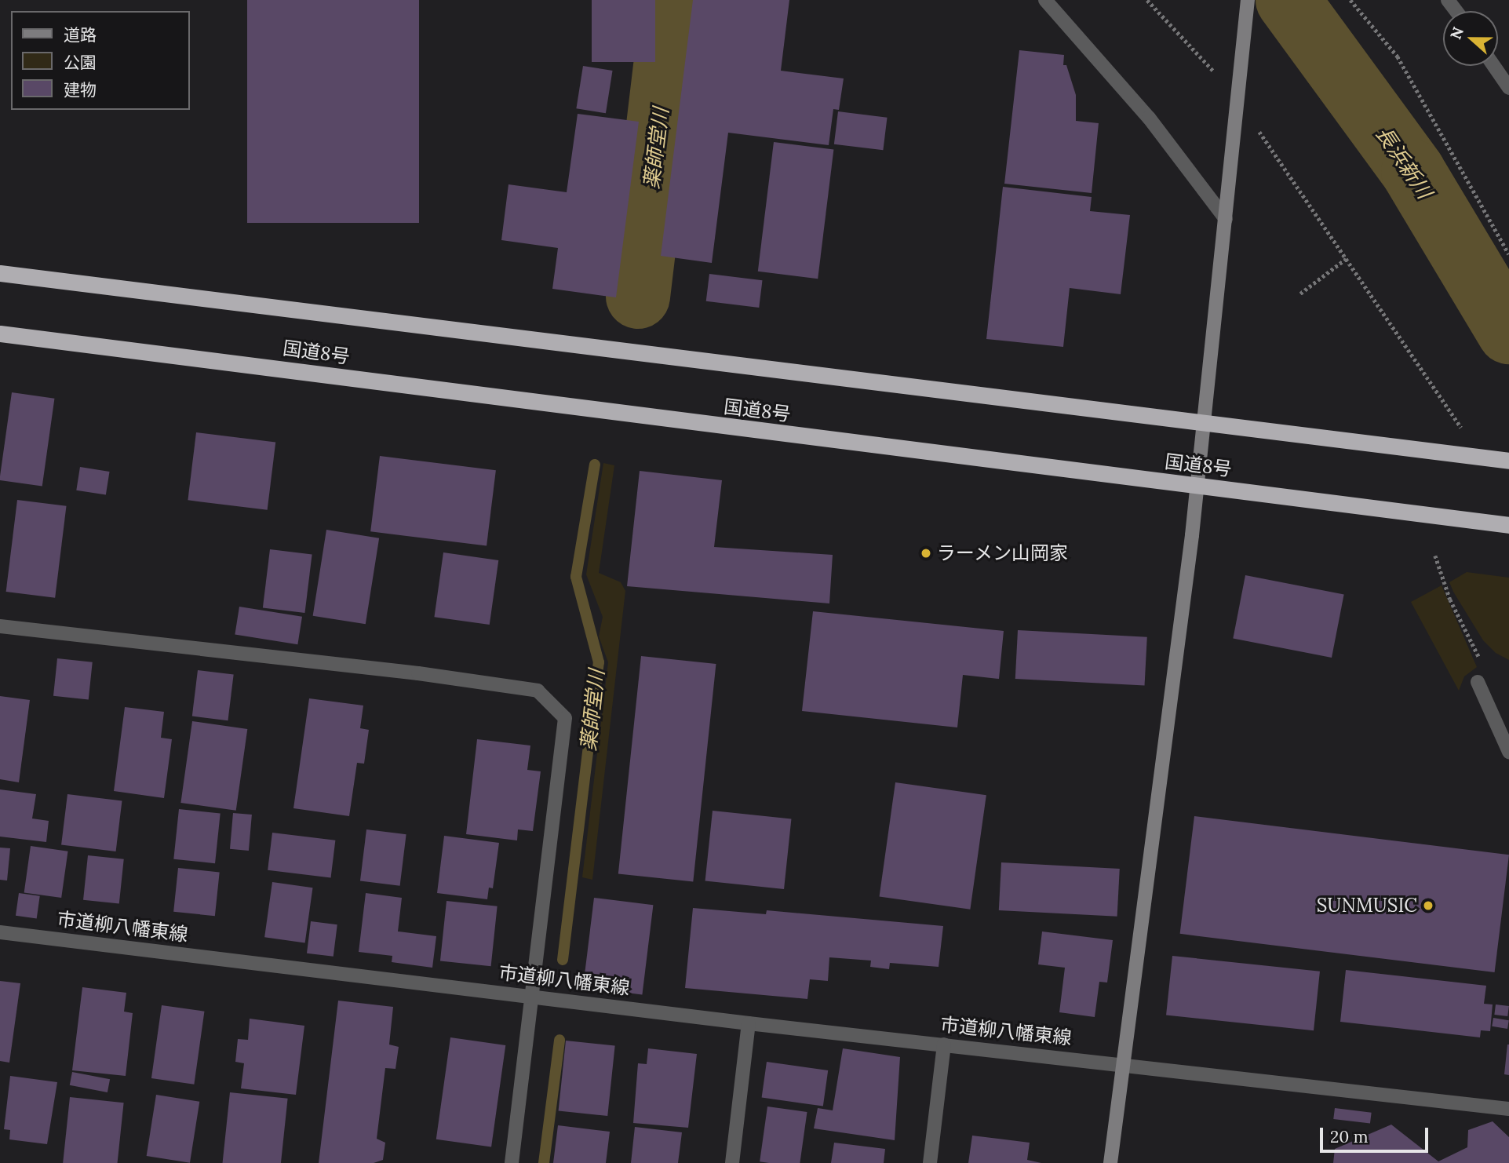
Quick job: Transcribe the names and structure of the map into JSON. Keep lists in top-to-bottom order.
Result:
{
  "streets": {
    "highway": ["国道8号"],
    "street": ["市道柳八幡東線"]
  },
  "water": ["薬師堂川", "長浜新川"],
  "places": ["ラーメン山岡家", "SUNMUSIC"],
  "legend": ["道路", "公園", "建物"],
  "scale_bar": "20 m",
  "north": "left"
}
